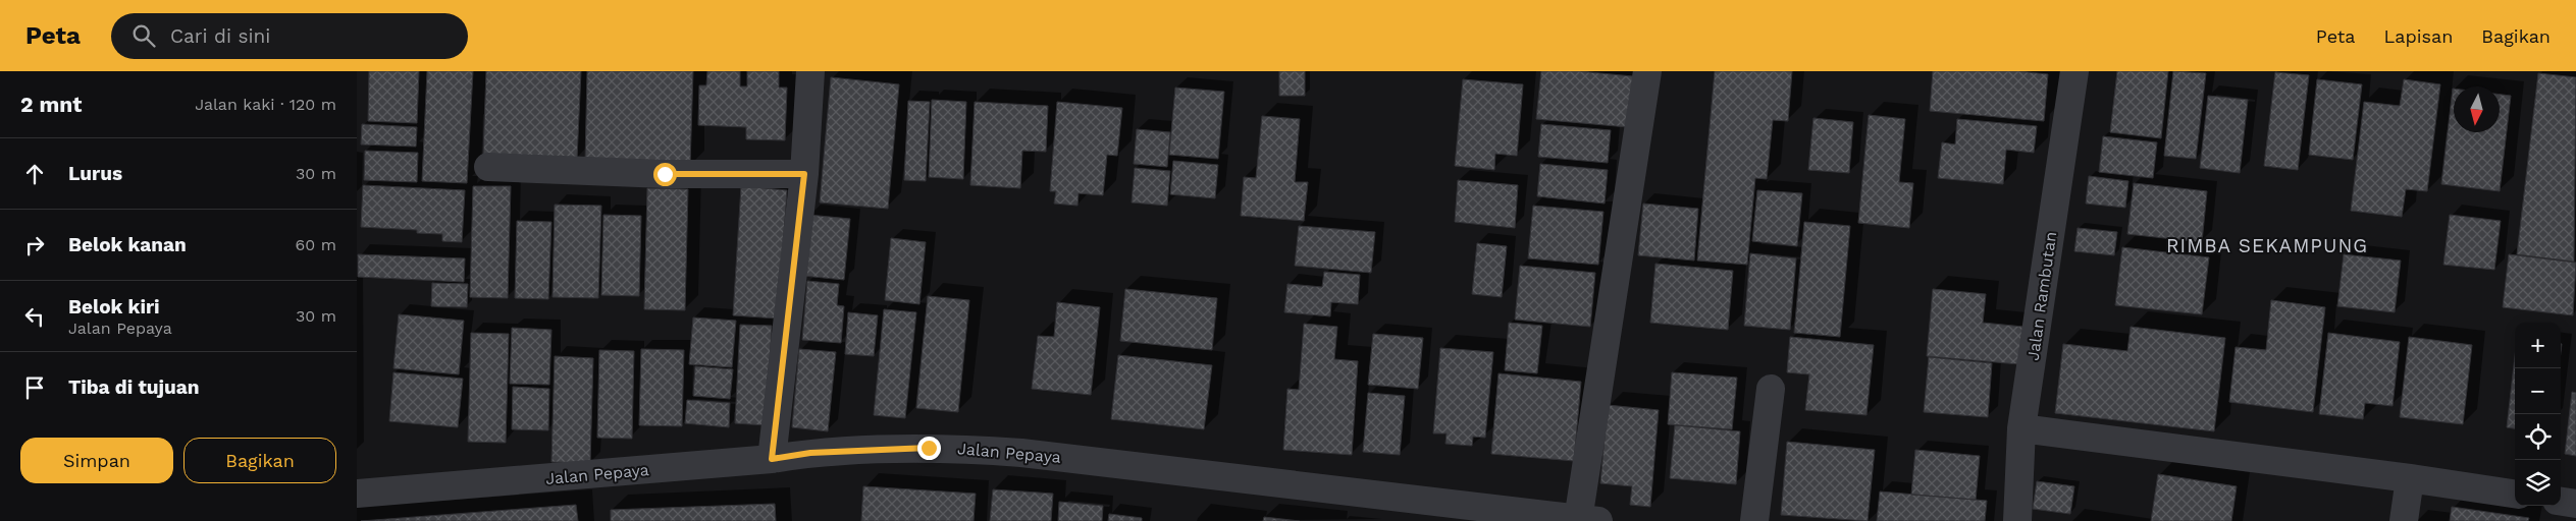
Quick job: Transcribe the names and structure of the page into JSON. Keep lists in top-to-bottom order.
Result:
{
  "streets": {
    "street": ["Jalan Rambutan", "Jalan Pepaya"]
  },
  "districts": ["RIMBA SEKAMPUNG"],
  "north": "bottom",
  "page": {
    "header": "Peta",
    "search": "Cari di sini",
    "nav": ["Peta", "Lapisan", "Bagikan"],
    "heading": ["2 mnt", "Jalan kaki · 120 m"],
    "list": [
      ["Lurus", "30 m"],
      ["Belok kanan", "60 m"],
      ["Belok kiri", "Jalan Pepaya", "30 m"],
      "Tiba di tujuan"
    ],
    "map_buttons": ["+", "−"],
    "buttons": ["Simpan", "Bagikan"]
  }
}
